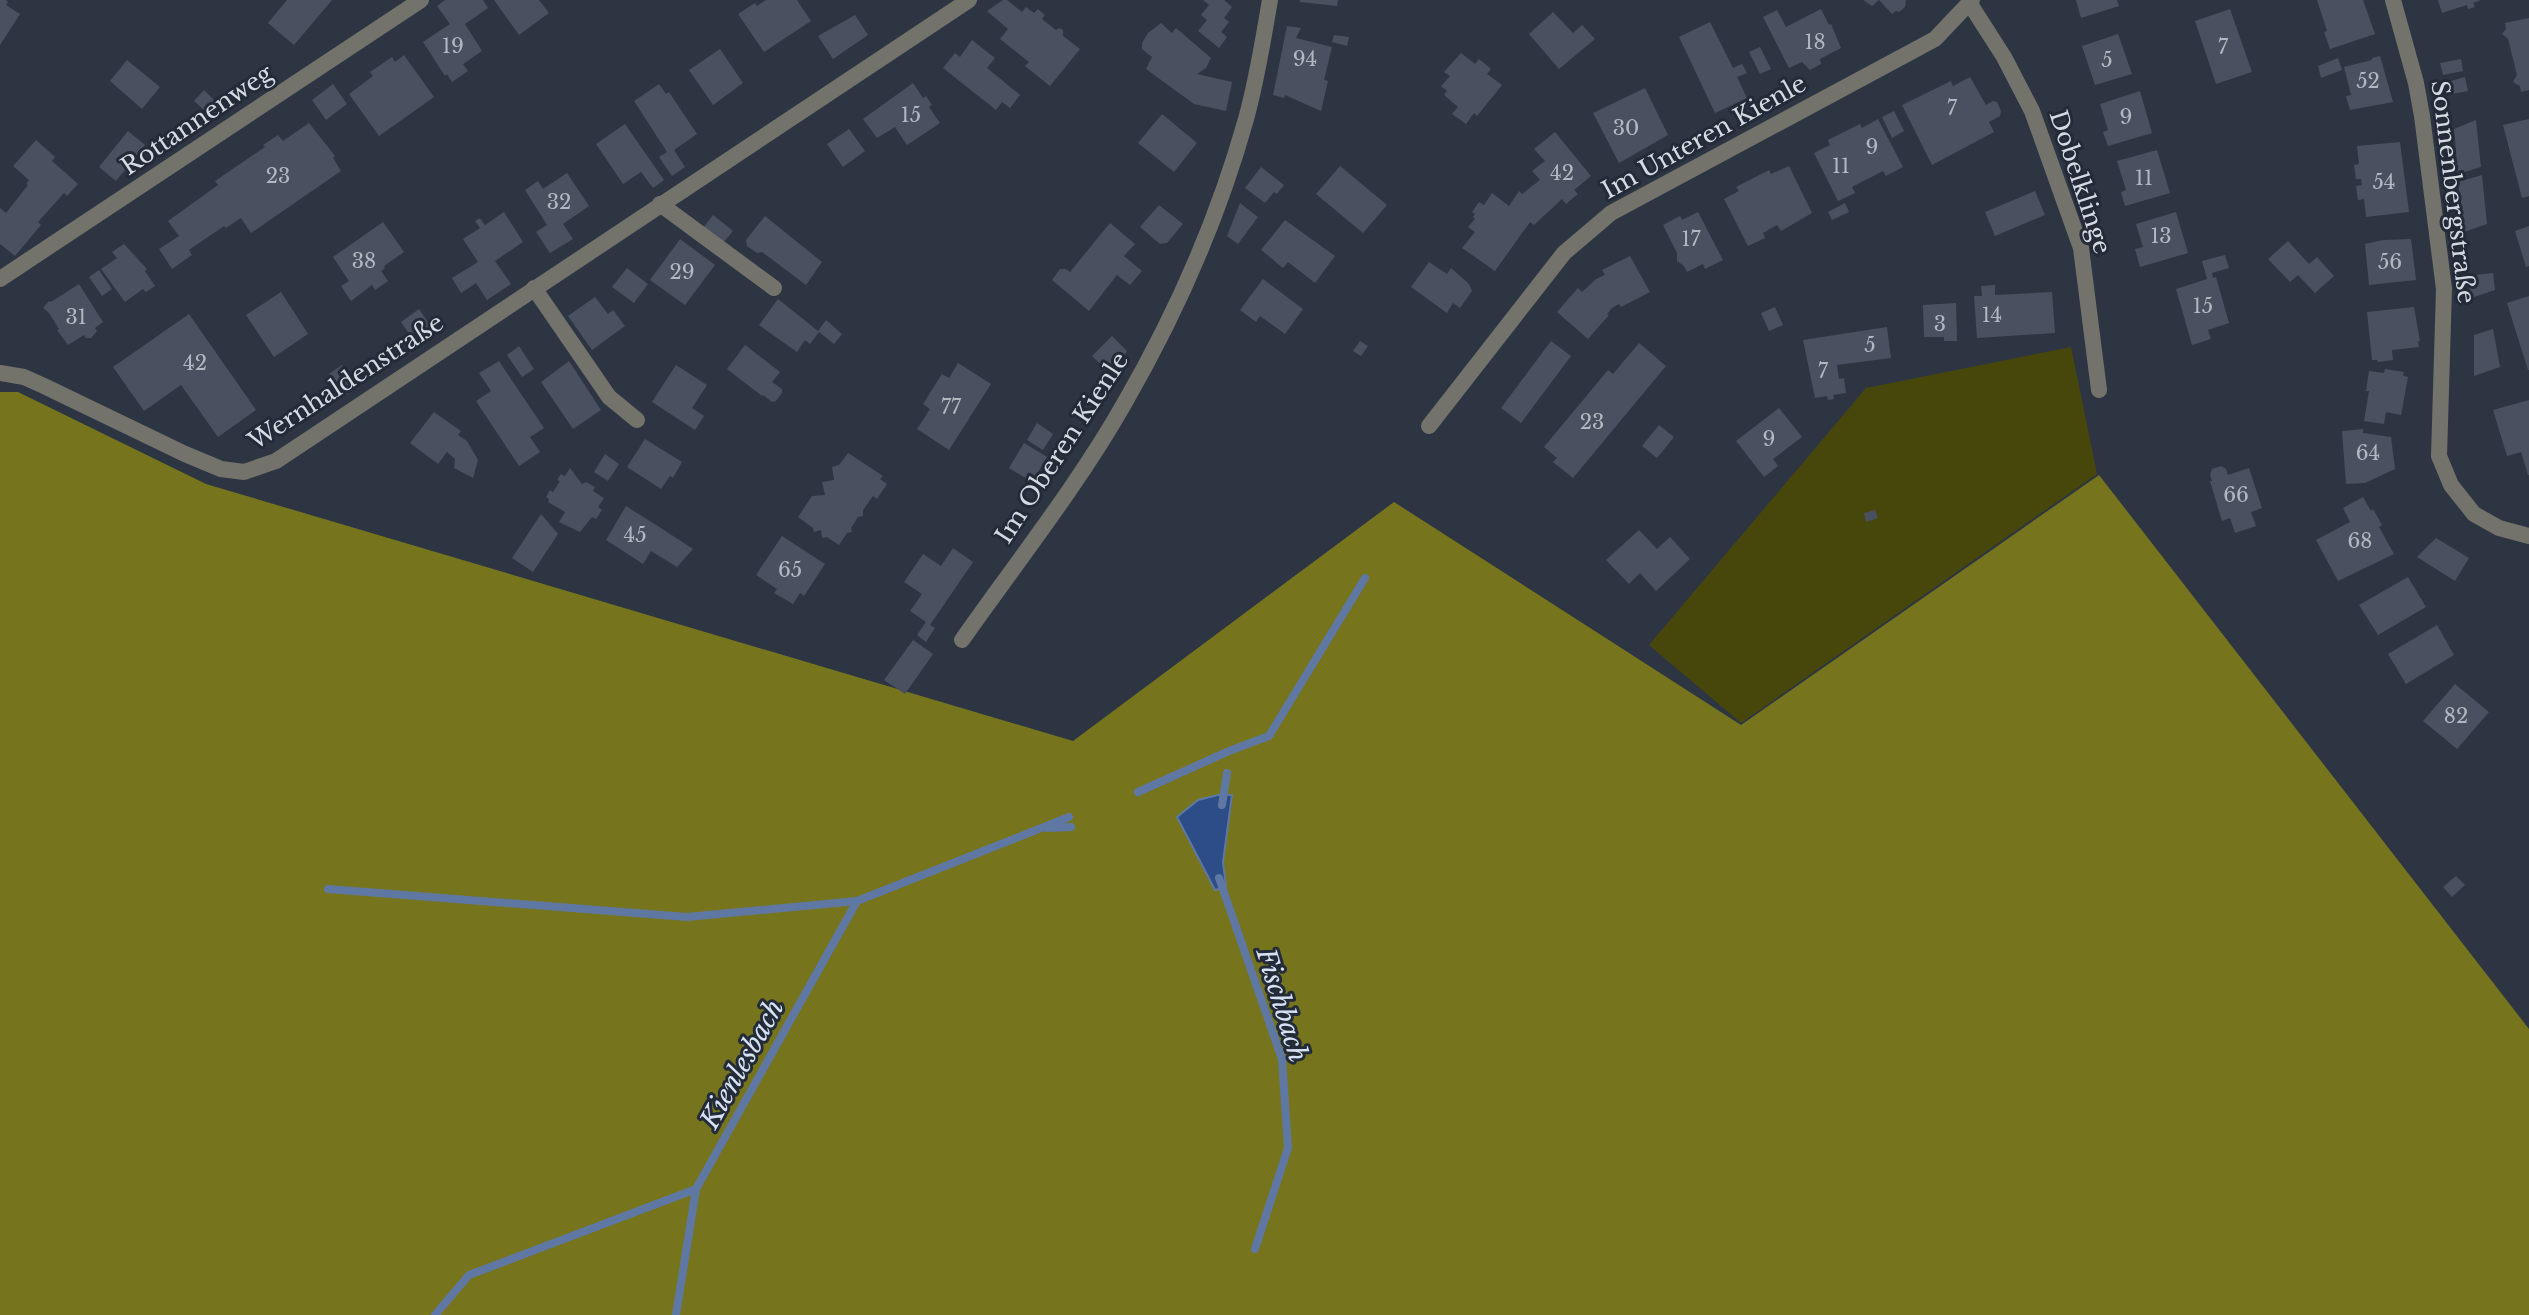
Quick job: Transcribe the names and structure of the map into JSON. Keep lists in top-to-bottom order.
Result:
{
  "streets": {
    "street": [
      "Rottannenweg",
      "Im Unteren Kienle",
      "Dobelklinge",
      "Sonnenbergstraße",
      "Wernhaldenstraße",
      "Im Oberen Kienle"
    ]
  },
  "crossings": [
    ["Im Unteren Kienle", "Dobelklinge"]
  ],
  "water": ["Fischbach", "Kienlesbach"],
  "house_numbers": [
    "18",
    "19",
    "7",
    "94",
    "5",
    "52",
    "7",
    "15",
    "9",
    "30",
    "9",
    "11",
    "42",
    "23",
    "11",
    "54",
    "32",
    "13",
    "17",
    "38",
    "56",
    "29",
    "15",
    "14",
    "31",
    "3",
    "5",
    "42",
    "7",
    "77",
    "23",
    "9",
    "64",
    "66",
    "45",
    "68",
    "65",
    "82"
  ]
}
